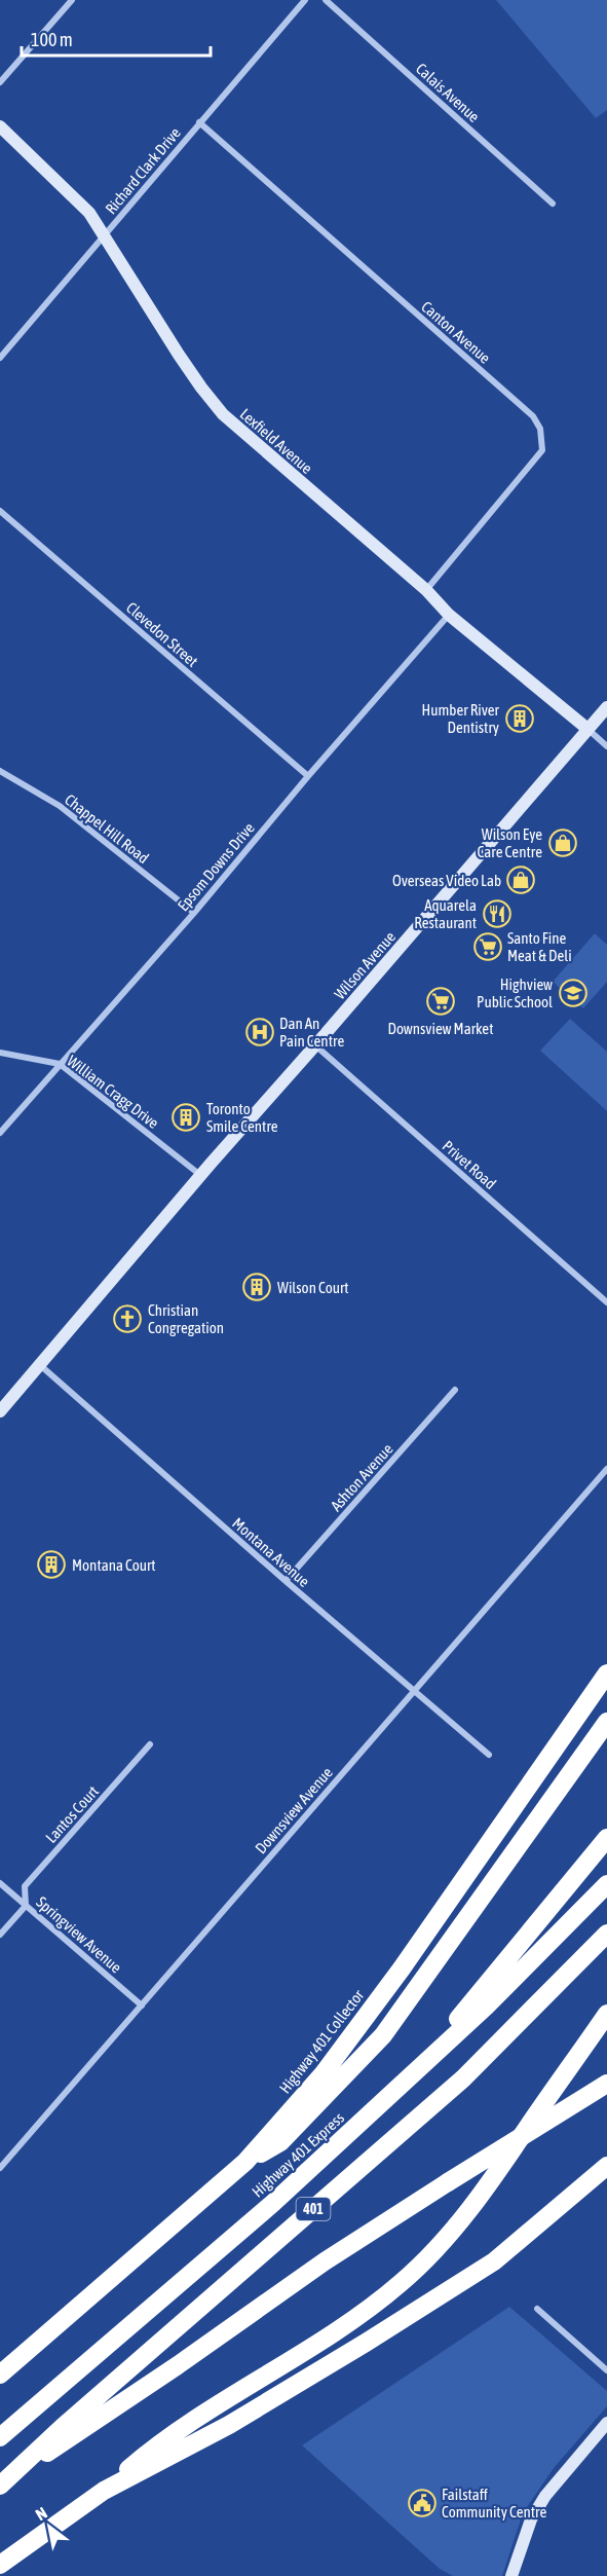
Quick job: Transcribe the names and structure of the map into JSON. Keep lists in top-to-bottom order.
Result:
{
  "streets": {
    "highway": ["Highway 401 Collector", "Highway 401 Express", "401"],
    "street": [
      "Calais Avenue",
      "Richard Clark Drive",
      "Canton Avenue",
      "Lexfield Avenue",
      "Clevedon Street",
      "Chappel Hill Road",
      "Epsom Downs Drive",
      "Wilson Avenue",
      "William Cragg Drive",
      "Privet Road",
      "Ashton Avenue",
      "Montana Avenue",
      "Downsview Avenue",
      "Lantos Court",
      "Springview Avenue"
    ]
  },
  "crossings": [
    ["Richard Clark Drive", "Canton Avenue"],
    ["Richard Clark Drive", "Lexfield Avenue"],
    ["Canton Avenue", "Lexfield Avenue"],
    ["Lexfield Avenue", "Epsom Downs Drive"],
    ["Lexfield Avenue", "Wilson Avenue"],
    ["Clevedon Street", "Epsom Downs Drive"],
    ["Chappel Hill Road", "Epsom Downs Drive"],
    ["Epsom Downs Drive", "William Cragg Drive"],
    ["Wilson Avenue", "William Cragg Drive"],
    ["Wilson Avenue", "Privet Road"],
    ["Wilson Avenue", "Montana Avenue"],
    ["Ashton Avenue", "Montana Avenue"],
    ["Montana Avenue", "Downsview Avenue"],
    ["Downsview Avenue", "Springview Avenue"],
    ["Lantos Court", "Springview Avenue"]
  ],
  "places": {
    "building": [
      "Humber River Dentistry",
      "Toronto Smile Centre",
      "Wilson Court",
      "Montana Court"
    ],
    "shop": ["Wilson Eye Care Centre", "Overseas Video Lab"],
    "restaurant": ["Aquarela Restaurant"],
    "supermarket": ["Santo Fine Meat & Deli", "Downsview Market"],
    "school or university": ["Highview Public School"],
    "hospital": ["Dan An Pain Centre"],
    "church": ["Christian Congregation"],
    "public building": ["Failstaff Community Centre"]
  },
  "scale_bar": "100 m",
  "north": "top left"
}
